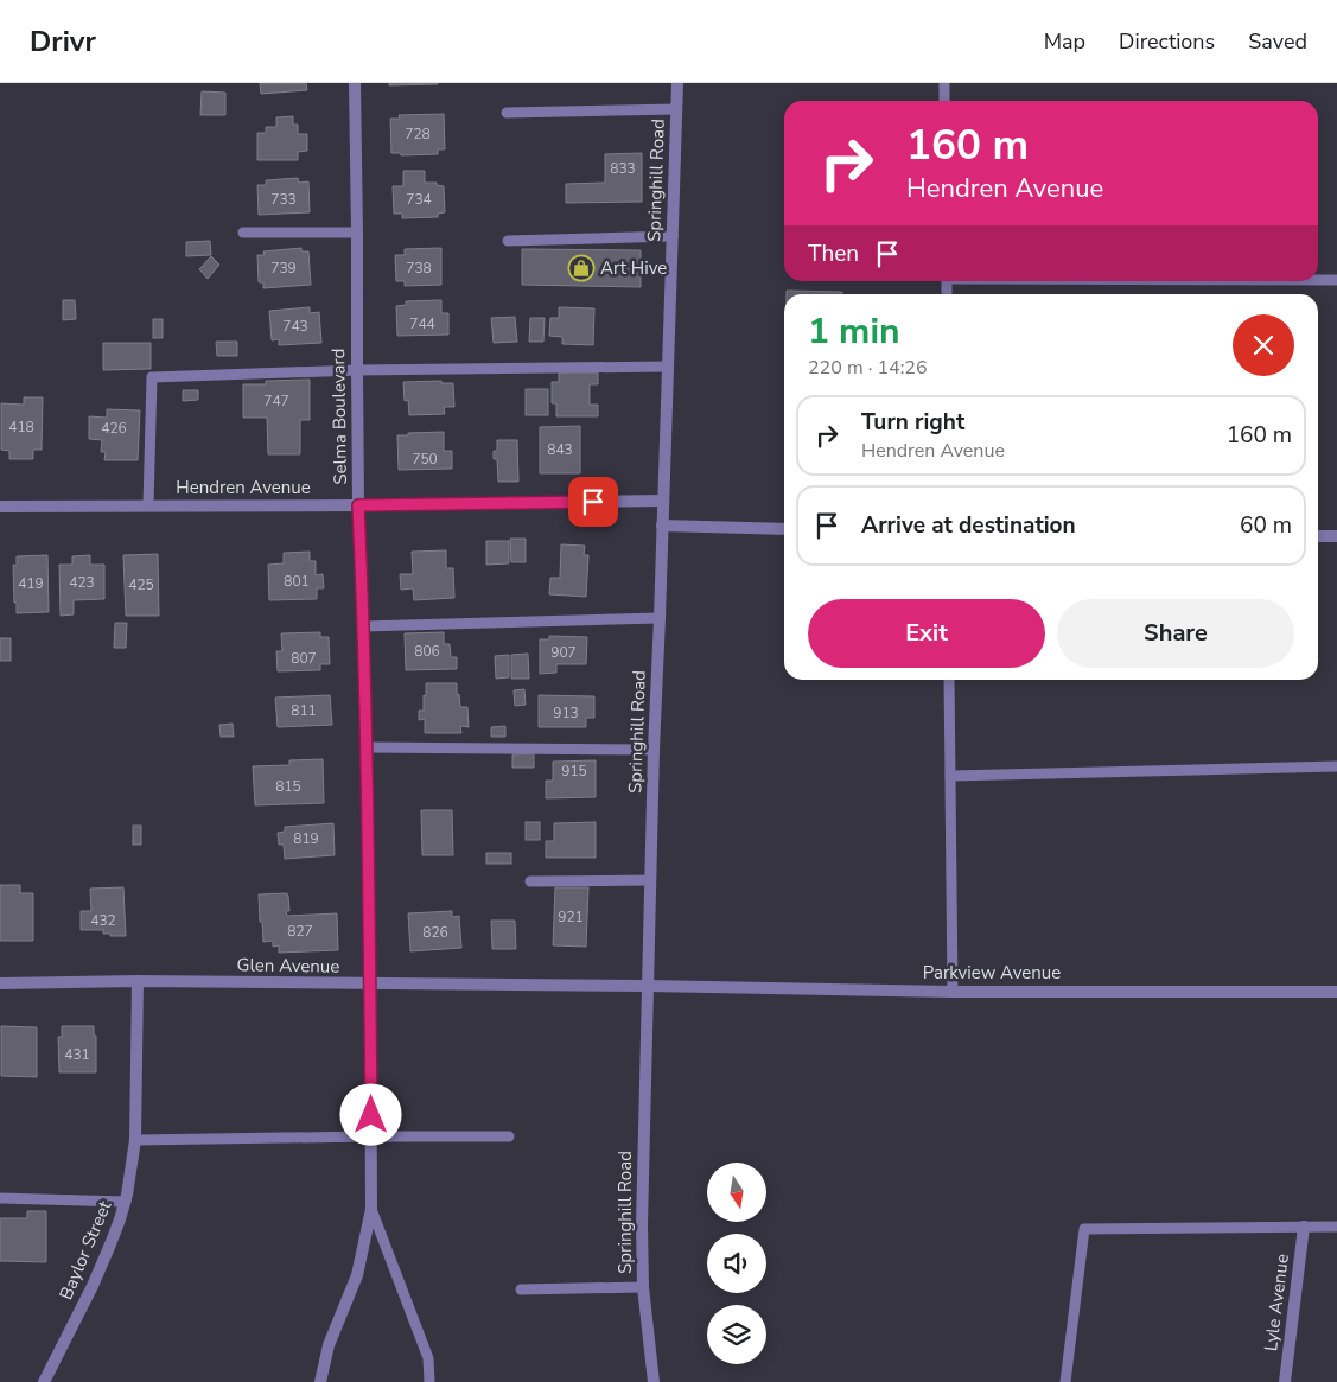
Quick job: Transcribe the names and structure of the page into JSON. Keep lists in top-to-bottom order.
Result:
{
  "streets": {
    "street": [
      "Springhill Road",
      "Selma Boulevard",
      "Hendren Avenue",
      "Glen Avenue",
      "Parkview Avenue",
      "Baylor Street",
      "Lyle Avenue"
    ]
  },
  "crossings": [
    ["Springhill Road", "Hendren Avenue"],
    ["Springhill Road", "Glen Avenue"],
    ["Springhill Road", "Parkview Avenue"],
    ["Selma Boulevard", "Hendren Avenue"],
    ["Selma Boulevard", "Glen Avenue"],
    ["Glen Avenue", "Parkview Avenue"],
    ["Glen Avenue", "Baylor Street"]
  ],
  "places": {
    "shop": ["Art Hive"]
  },
  "house_numbers": [
    "728",
    "833",
    "733",
    "734",
    "739",
    "738",
    "744",
    "743",
    "747",
    "418",
    "426",
    "843",
    "750",
    "801",
    "423",
    "419",
    "425",
    "806",
    "907",
    "807",
    "811",
    "913",
    "915",
    "815",
    "819",
    "921",
    "432",
    "827",
    "826",
    "431"
  ],
  "north": "bottom",
  "page": {
    "header": "Drivr",
    "nav": ["Map", "Directions", "Saved"],
    "turn": ["160 m", "Hendren Avenue"],
    "then": "Then",
    "heading": ["1 min", "220 m · 14:26"],
    "list": [
      {
        "name": "Turn right",
        "note": "Hendren Avenue",
        "value": "160 m"
      },
      {
        "name": "Arrive at destination",
        "value": "60 m"
      }
    ],
    "buttons": ["Exit", "Share"]
  }
}
